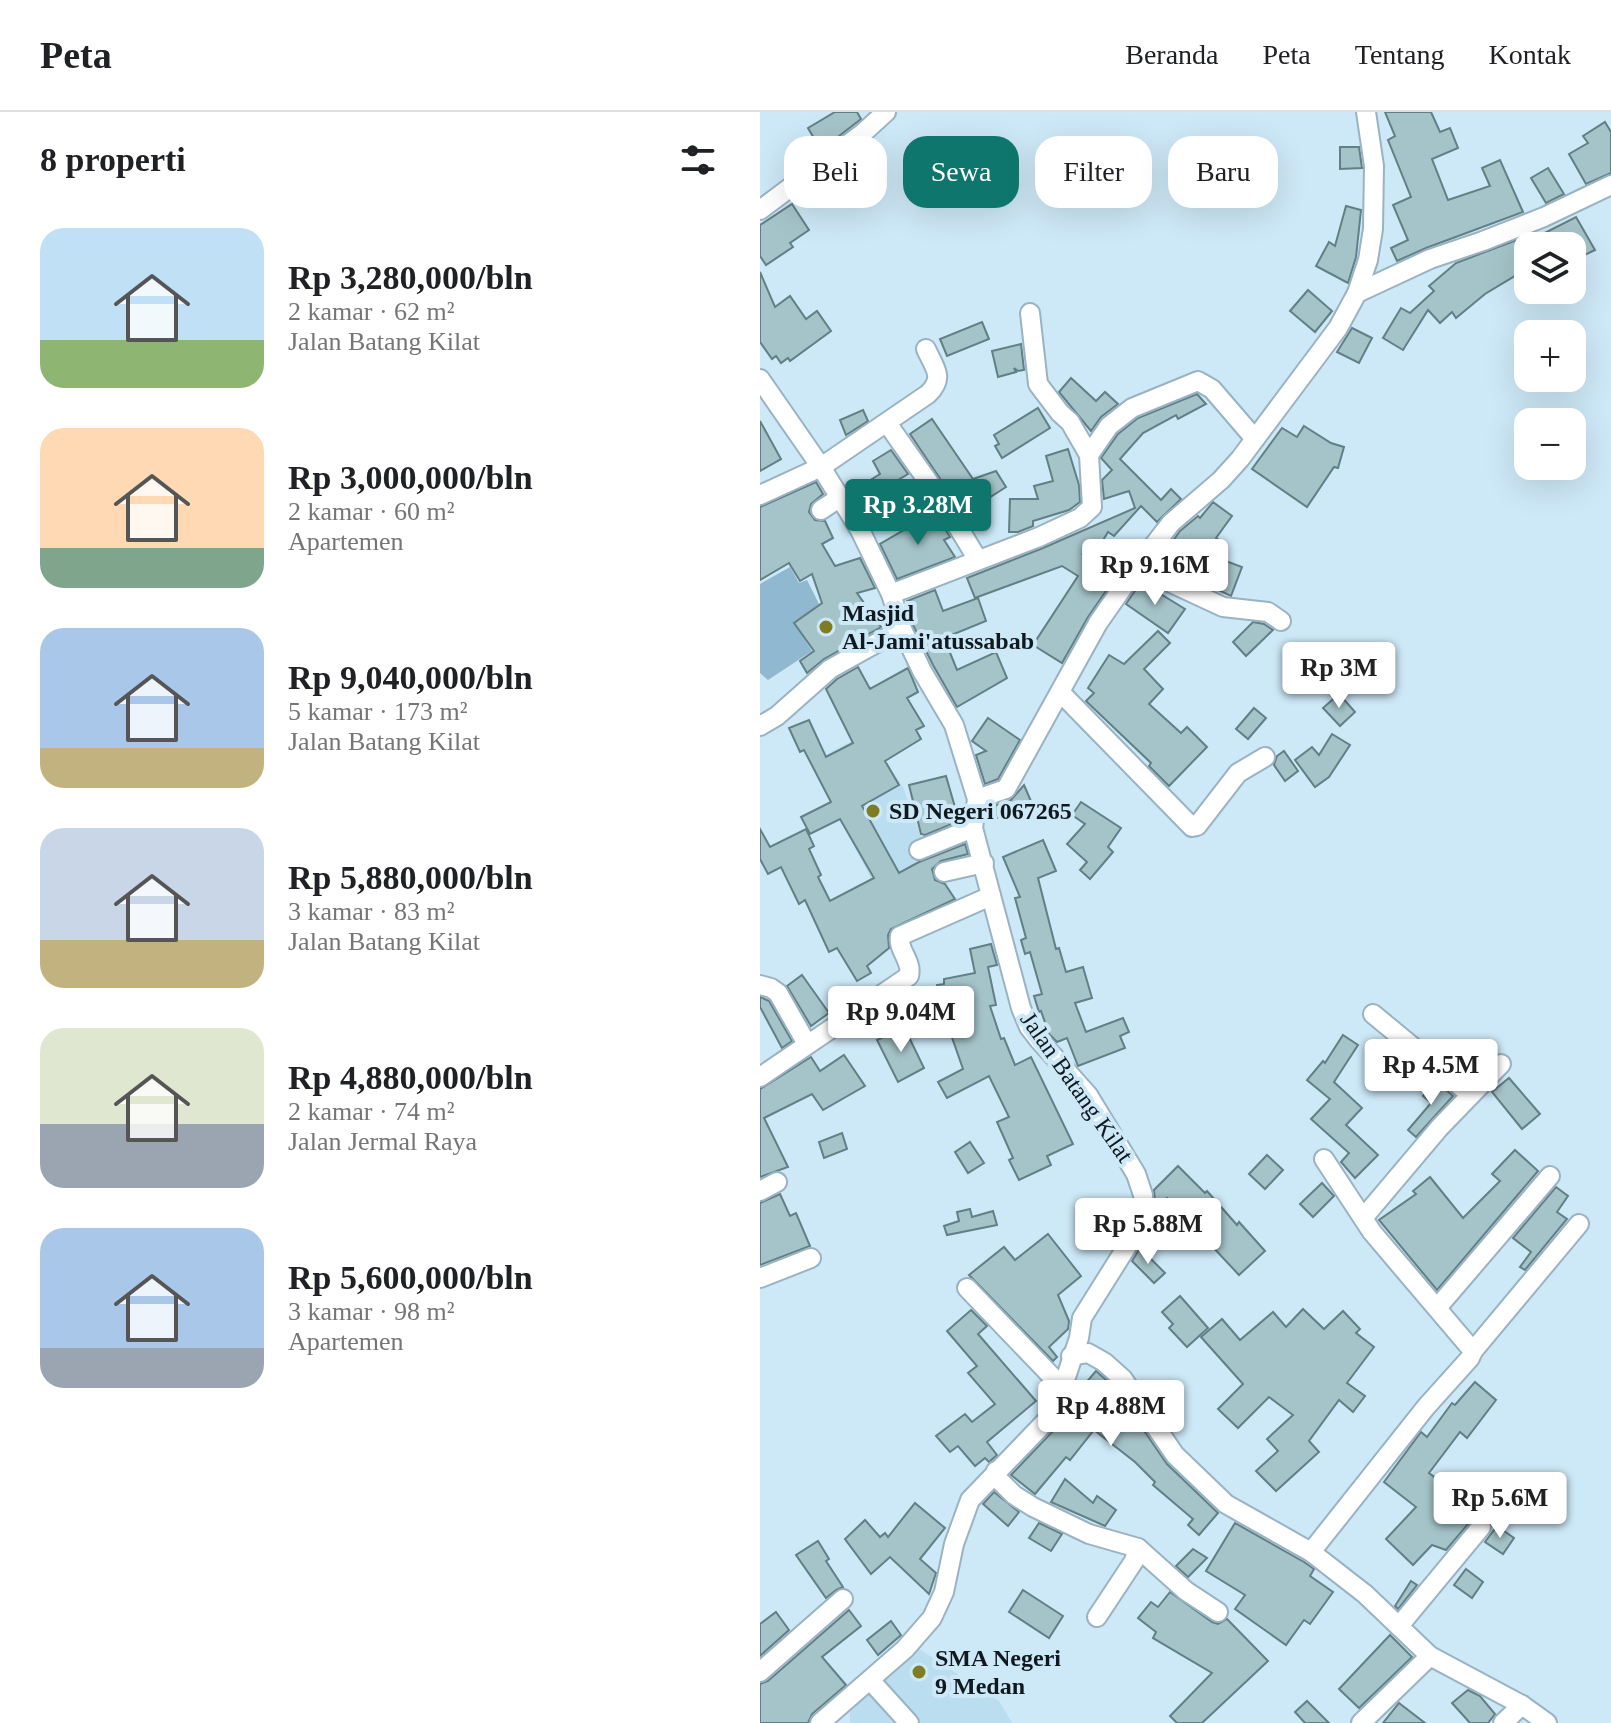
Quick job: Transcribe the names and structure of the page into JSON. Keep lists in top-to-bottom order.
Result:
{
  "streets": {
    "street": ["Jalan Batang Kilat"]
  },
  "places": ["Masjid Al-Jami'atussabab", "SD Negeri 067265", "SMA Negeri 9 Medan"],
  "page": {
    "header": "Peta",
    "nav": [
      "Beranda",
      "Peta",
      "Tentang",
      "Kontak"
    ],
    "heading": "8 properti",
    "chip": [
      "Beli",
      "Sewa",
      "Filter",
      "Baru"
    ],
    "list": [
      {
        "name": "Rp 3,280,000/bln",
        "note": "2 kamar · 62 m² · Jalan Batang Kilat"
      },
      {
        "name": "Rp 3,000,000/bln",
        "note": "2 kamar · 60 m² · Apartemen"
      },
      {
        "name": "Rp 9,040,000/bln",
        "note": "5 kamar · 173 m² · Jalan Batang Kilat"
      },
      {
        "name": "Rp 5,880,000/bln",
        "note": "3 kamar · 83 m² · Jalan Batang Kilat"
      },
      {
        "name": "Rp 4,880,000/bln",
        "note": "2 kamar · 74 m² · Jalan Jermal Raya"
      },
      {
        "name": "Rp 5,600,000/bln",
        "note": "3 kamar · 98 m² · Apartemen"
      }
    ],
    "map_buttons": ["+", "−"],
    "price": [
      "Rp 3.28M",
      "Rp 9.16M",
      "Rp 3M",
      "Rp 9.04M",
      "Rp 4.5M",
      "Rp 5.88M",
      "Rp 4.88M",
      "Rp 5.6M"
    ]
  }
}
